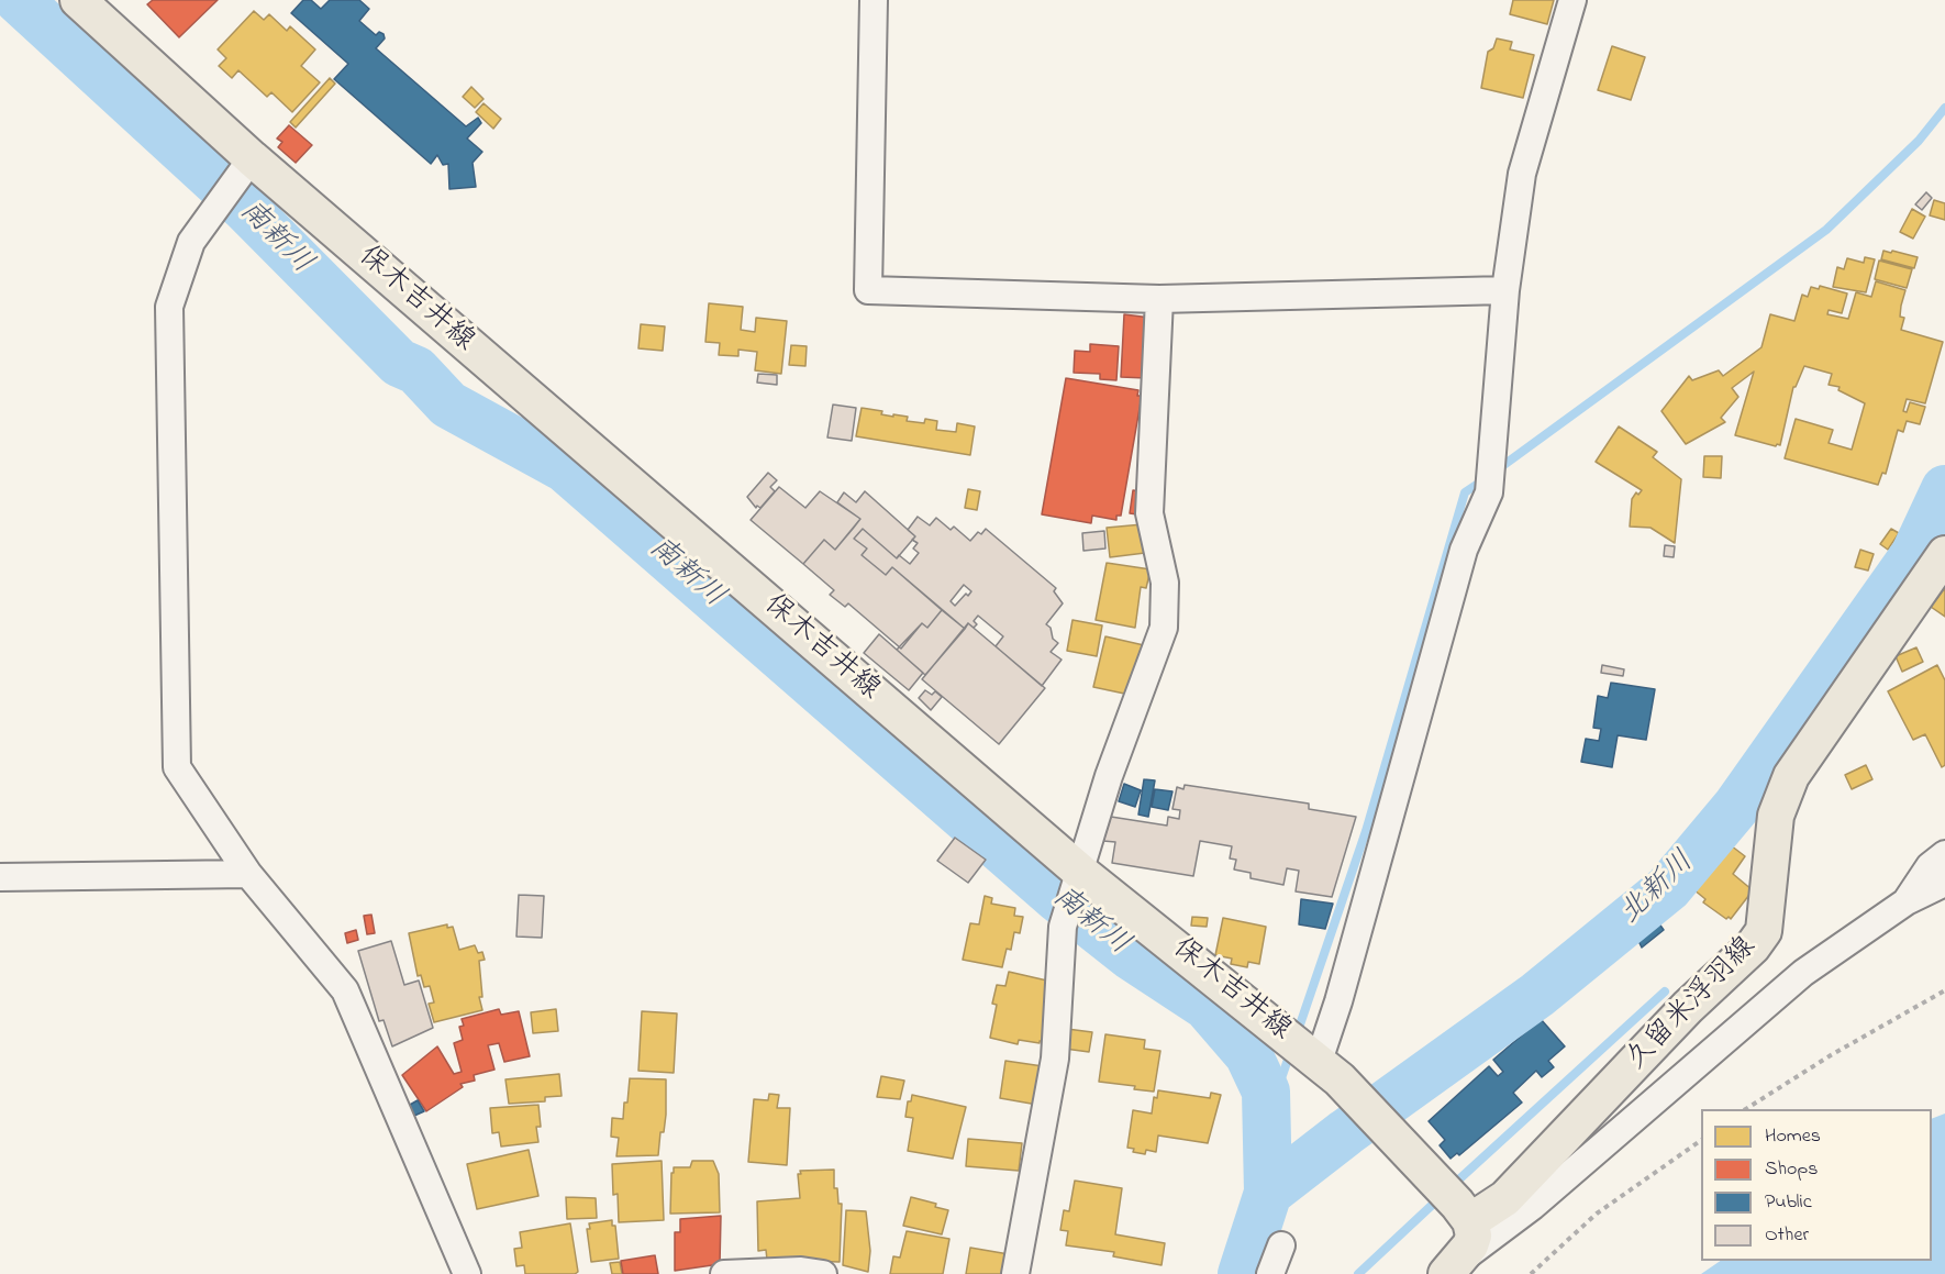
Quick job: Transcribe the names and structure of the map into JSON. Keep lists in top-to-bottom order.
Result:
{
  "streets": {
    "main road": ["保木吉井線", "久留米浮羽線"]
  },
  "crossings": [
    ["保木吉井線", "久留米浮羽線"]
  ],
  "water": ["南新川", "北新川"],
  "legend": [
    "Homes",
    "Shops",
    "Public",
    "Other"
  ]
}
